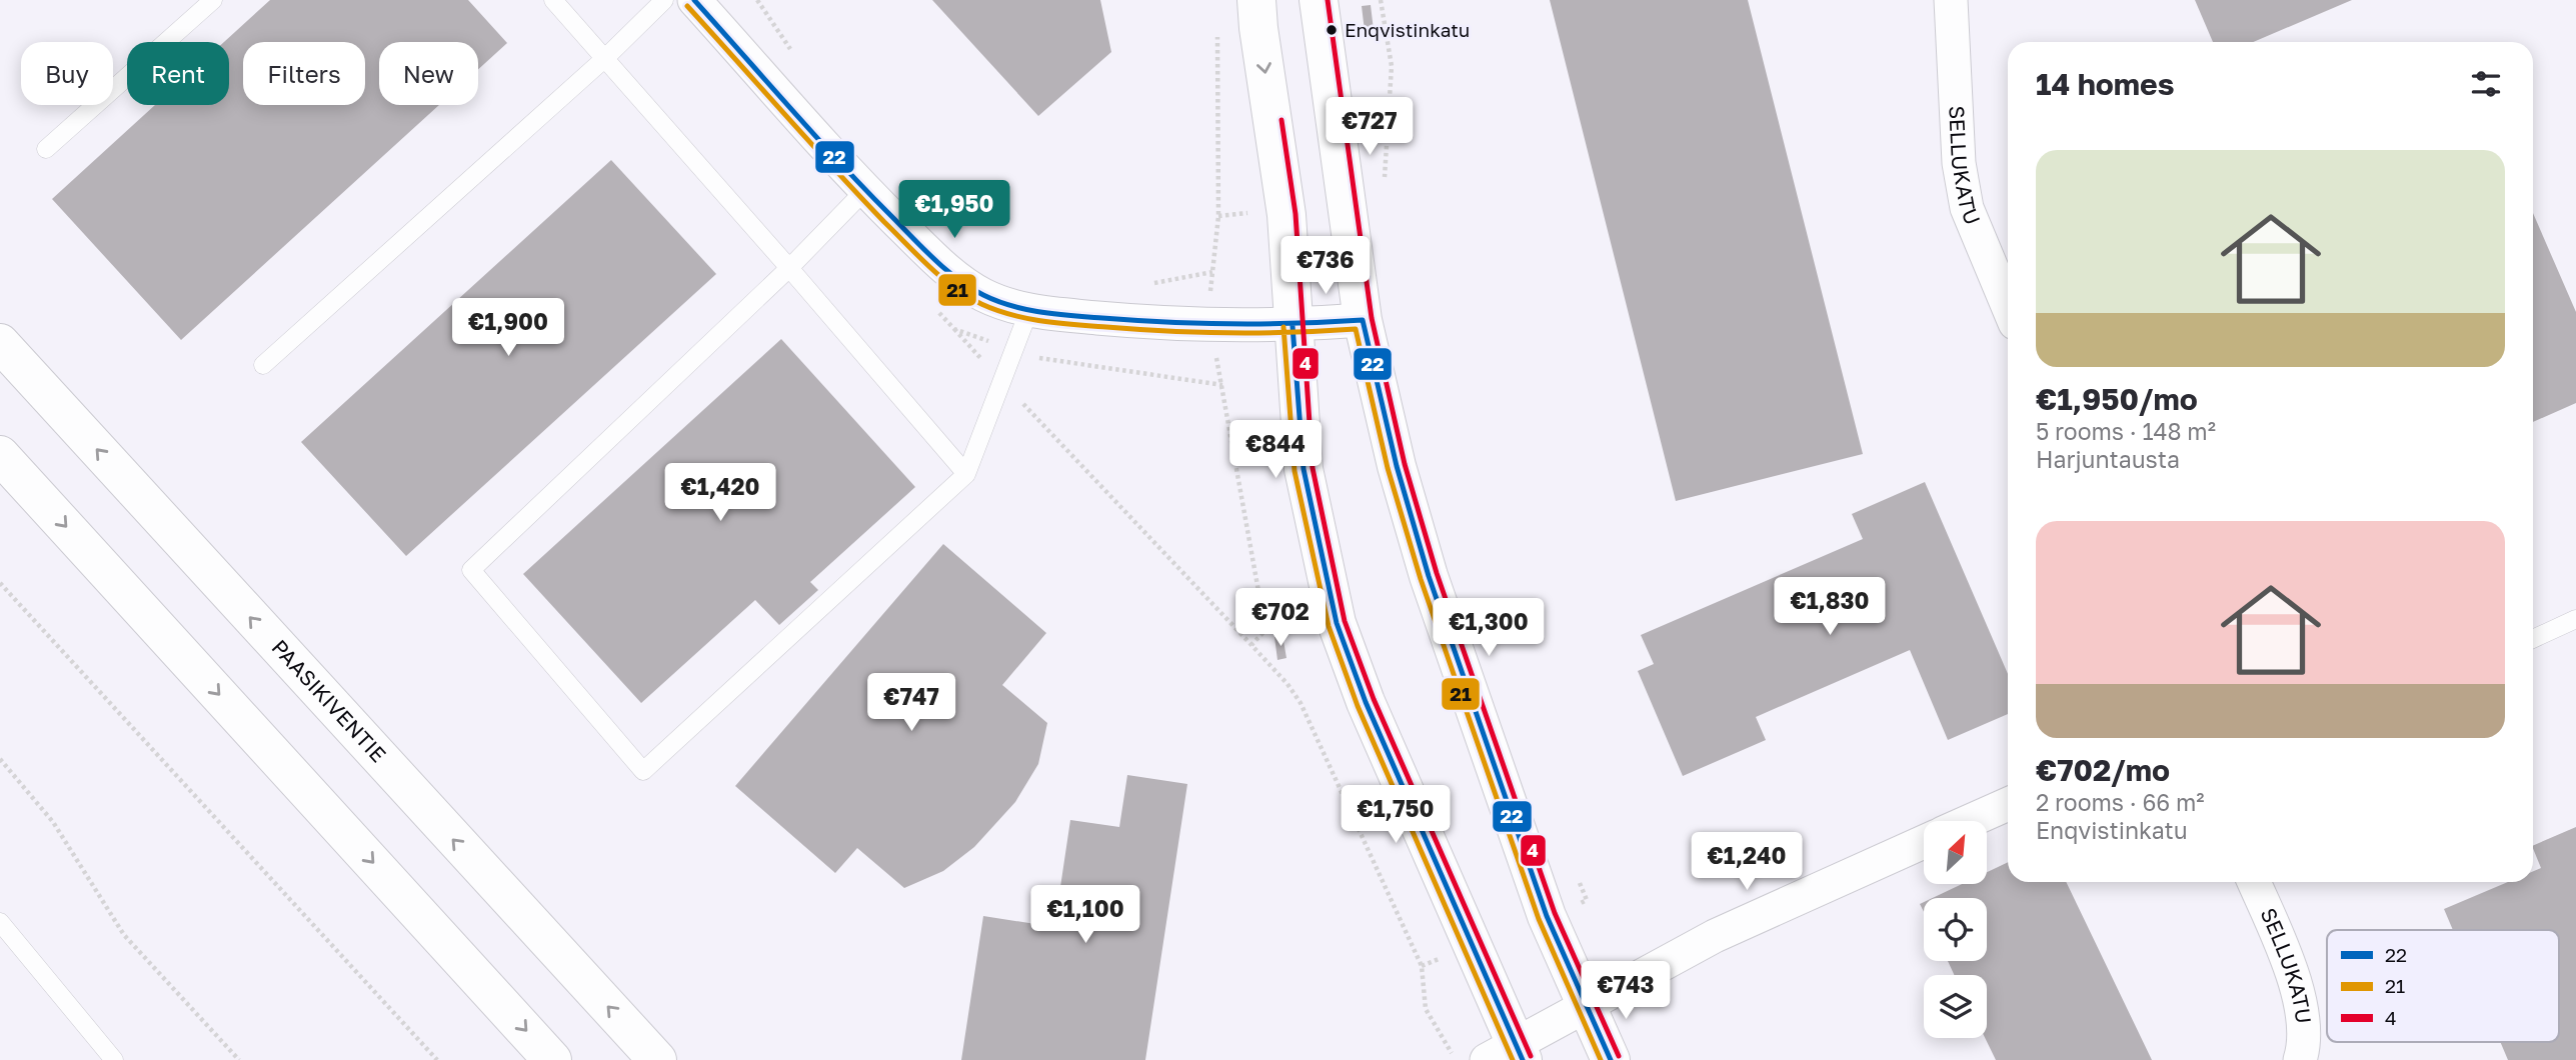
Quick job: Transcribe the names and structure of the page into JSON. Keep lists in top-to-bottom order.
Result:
{
  "streets": {
    "main road": ["PAASIKIVENTIE"],
    "street": ["SELLUKATU"]
  },
  "places": ["Enqvistinkatu"],
  "lines": ["transit line 22", "transit line 4", "transit line 21"],
  "legend": ["22", "21", "4"],
  "north": "top right",
  "page": {
    "chip": [
      "Buy",
      "Rent",
      "Filters",
      "New"
    ],
    "heading": "14 homes",
    "price": [
      "€727",
      "€1,950",
      "€736",
      "€1,900",
      "€844",
      "€1,420",
      "€1,830",
      "€702",
      "€1,300",
      "€747",
      "€1,750",
      "€1,240",
      "€1,100",
      "€743"
    ],
    "list": [
      {
        "name": "€1,950/mo",
        "note": "5 rooms · 148 m² · Harjuntausta"
      },
      {
        "name": "€702/mo",
        "note": "2 rooms · 66 m² · Enqvistinkatu"
      }
    ]
  }
}
